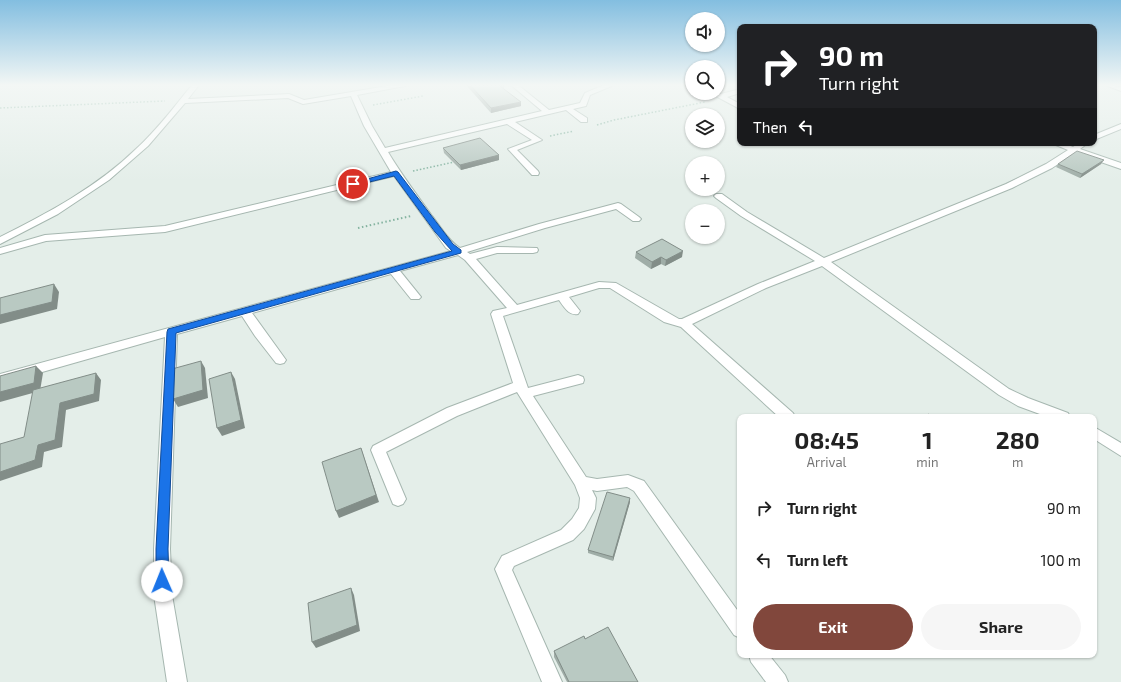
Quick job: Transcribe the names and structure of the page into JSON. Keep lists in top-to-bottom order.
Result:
{
  "page": {
    "map_buttons": ["+", "−"],
    "turn": ["90 m", "Turn right"],
    "then": "Then",
    "eta": [
      "08:45",
      "Arrival",
      "1",
      "min",
      "280",
      "m"
    ],
    "list": [
      {
        "name": "Turn right",
        "value": "90 m"
      },
      {
        "name": "Turn left",
        "value": "100 m"
      }
    ],
    "buttons": ["Exit", "Share"]
  }
}
